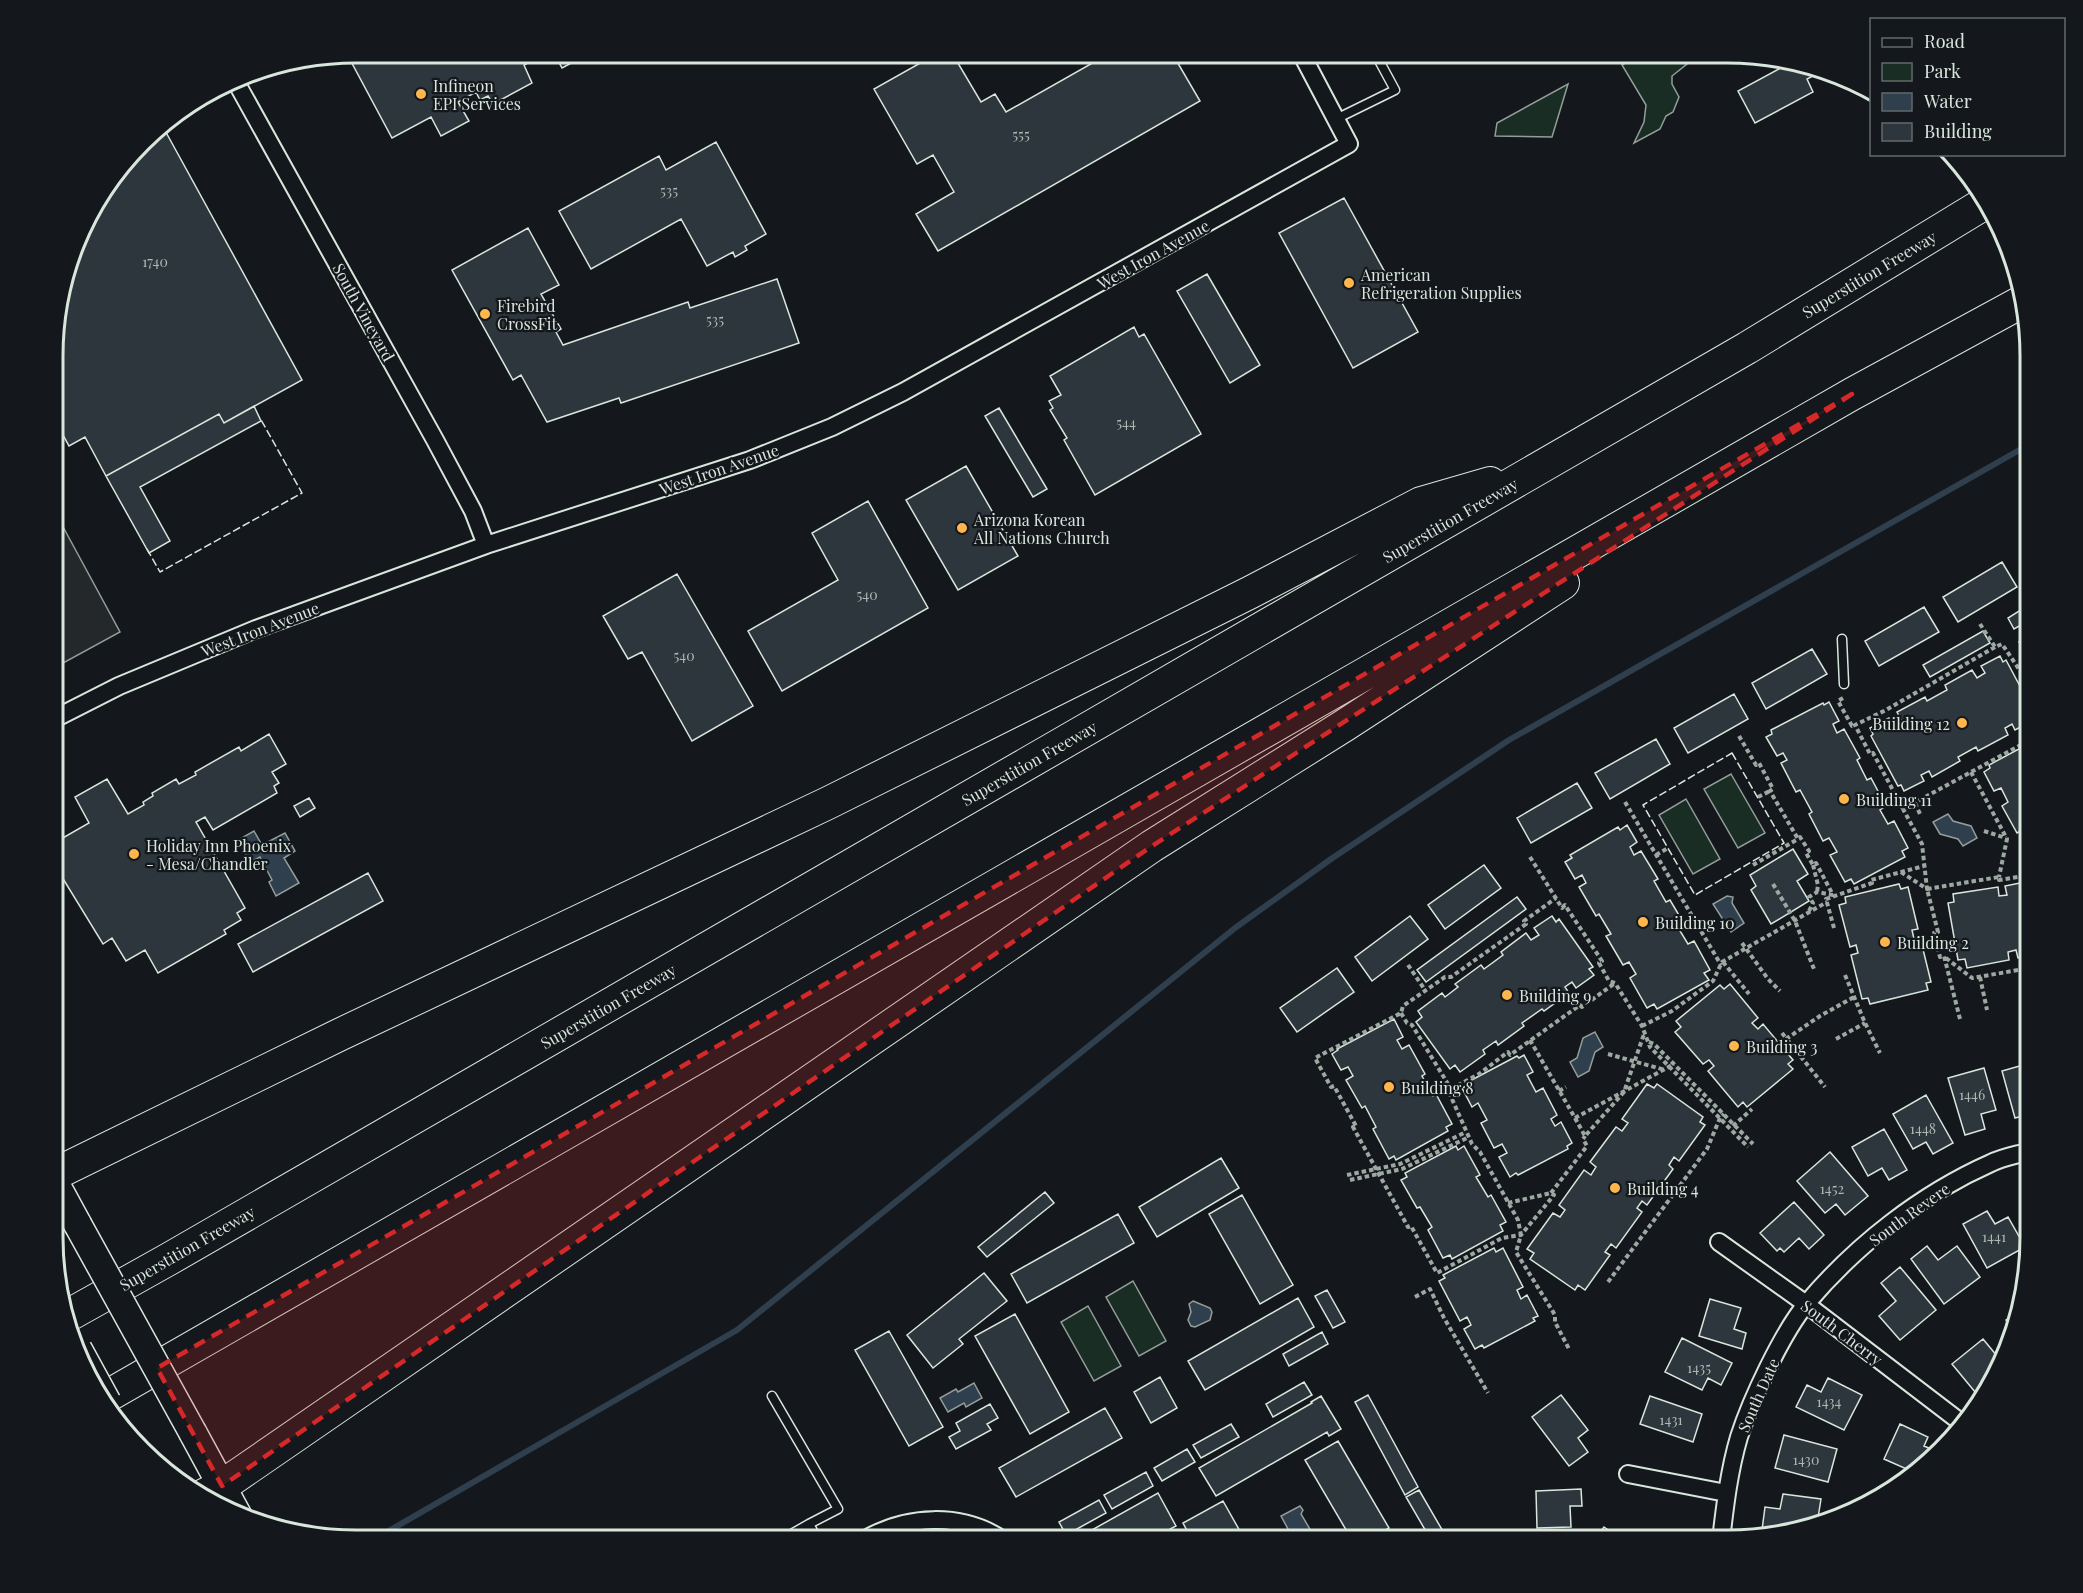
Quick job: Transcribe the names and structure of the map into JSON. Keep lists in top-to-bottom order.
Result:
{
  "streets": {
    "highway": ["Superstition Freeway"],
    "street": [
      "West Iron Avenue",
      "South Vineyard",
      "South Revere",
      "South Cherry",
      "South Date"
    ]
  },
  "crossings": [
    ["West Iron Avenue", "South Vineyard"],
    ["South Revere", "South Cherry"],
    ["South Revere", "South Date"],
    ["South Cherry", "South Date"]
  ],
  "places": [
    "Infineon EPI Services",
    "American Refrigeration Supplies",
    "Firebird CrossFit",
    "Arizona Korean All Nations Church",
    "Building 12",
    "Building 11",
    "Holiday Inn Phoenix - Mesa/Chandler",
    "Building 10",
    "Building 2",
    "Building 9",
    "Building 3",
    "Building 8",
    "Building 4"
  ],
  "house_numbers": [
    "555",
    "535",
    "1740",
    "535",
    "544",
    "540",
    "540",
    "1446",
    "1448",
    "1452",
    "1441",
    "1435",
    "1434",
    "1431",
    "1430"
  ],
  "legend": [
    "Road",
    "Park",
    "Water",
    "Building"
  ]
}
